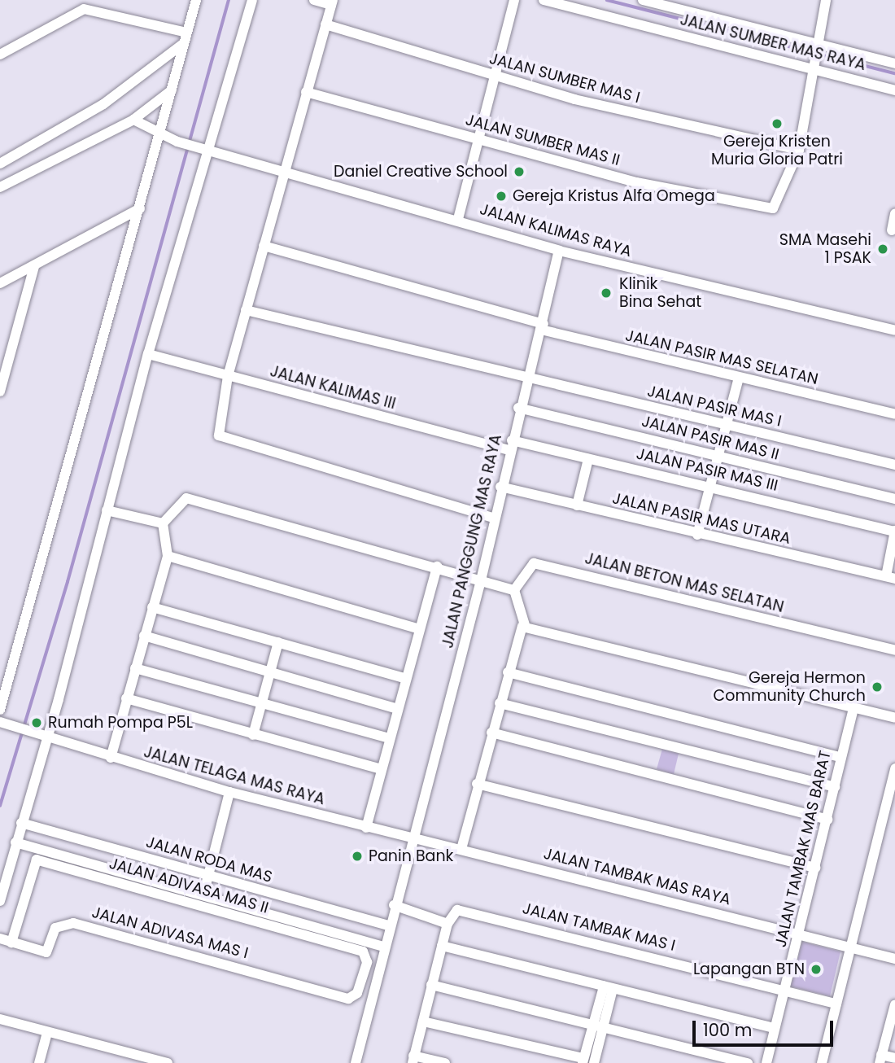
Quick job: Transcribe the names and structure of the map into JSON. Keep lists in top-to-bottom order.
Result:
{
  "streets": {
    "street": [
      "JALAN SUMBER MAS RAYA",
      "JALAN SUMBER MAS I",
      "JALAN SUMBER MAS II",
      "JALAN KALIMAS RAYA",
      "JALAN PASIR MAS SELATAN",
      "JALAN KALIMAS III",
      "JALAN PASIR MAS I",
      "JALAN PASIR MAS II",
      "JALAN PASIR MAS III",
      "JALAN PASIR MAS UTARA",
      "JALAN PANGGUNG MAS RAYA",
      "JALAN BETON MAS SELATAN",
      "JALAN TELAGA MAS RAYA",
      "JALAN TAMBAK MAS BARAT",
      "JALAN RODA MAS",
      "JALAN TAMBAK MAS RAYA",
      "JALAN ADIVASA MAS II",
      "JALAN TAMBAK MAS I",
      "JALAN ADIVASA MAS I"
    ]
  },
  "crossings": [
    ["JALAN SUMBER MAS I", "JALAN SUMBER MAS II"],
    ["JALAN KALIMAS RAYA", "JALAN PANGGUNG MAS RAYA"],
    ["JALAN PASIR MAS SELATAN", "JALAN PANGGUNG MAS RAYA"],
    ["JALAN KALIMAS III", "JALAN PASIR MAS III"],
    ["JALAN KALIMAS III", "JALAN PANGGUNG MAS RAYA"],
    ["JALAN PASIR MAS I", "JALAN PANGGUNG MAS RAYA"],
    ["JALAN PASIR MAS II", "JALAN PANGGUNG MAS RAYA"],
    ["JALAN PASIR MAS III", "JALAN PANGGUNG MAS RAYA"],
    ["JALAN PASIR MAS UTARA", "JALAN PANGGUNG MAS RAYA"],
    ["JALAN PANGGUNG MAS RAYA", "JALAN TELAGA MAS RAYA"],
    ["JALAN PANGGUNG MAS RAYA", "JALAN RODA MAS"],
    ["JALAN PANGGUNG MAS RAYA", "JALAN TAMBAK MAS RAYA"],
    ["JALAN TELAGA MAS RAYA", "JALAN TAMBAK MAS RAYA"],
    ["JALAN TAMBAK MAS BARAT", "JALAN TAMBAK MAS RAYA"],
    ["JALAN TAMBAK MAS BARAT", "JALAN TAMBAK MAS I"],
    ["JALAN ADIVASA MAS II", "JALAN ADIVASA MAS I"]
  ],
  "places": [
    "Gereja Kristen Muria Gloria Patri",
    "Daniel Creative School",
    "Gereja Kristus Alfa Omega",
    "SMA Masehi 1 PSAK",
    "Klinik Bina Sehat",
    "Gereja Hermon Community Church",
    "Rumah Pompa P5L",
    "Panin Bank",
    "Lapangan BTN"
  ],
  "scale_bar": "100 m"
}
